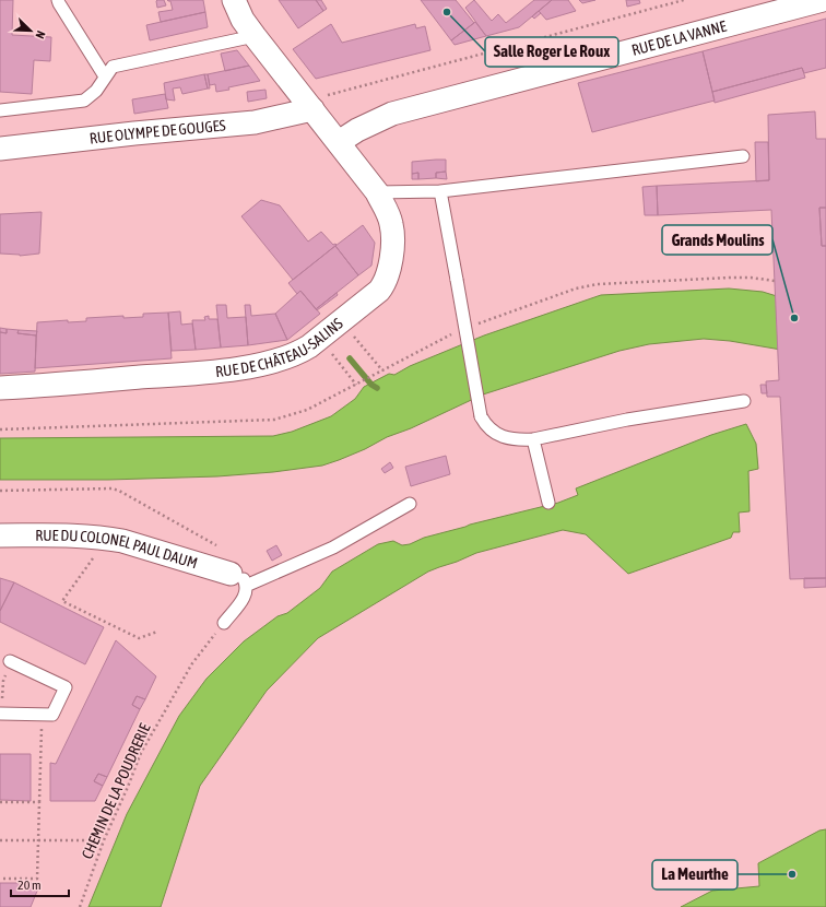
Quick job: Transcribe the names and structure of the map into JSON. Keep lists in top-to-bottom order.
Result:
{
  "streets": {
    "street": [
      "RUE DE LA VANNE",
      "RUE OLYMPE DE GOUGES",
      "RUE DE CHÂTEAU-SALINS",
      "RUE DU COLONEL PAUL DAUM"
    ],
    "path": ["CHEMIN DE LA POUDRERIE"]
  },
  "crossings": [
    ["RUE DE LA VANNE", "RUE DE CHÂTEAU-SALINS"],
    ["RUE OLYMPE DE GOUGES", "RUE DE CHÂTEAU-SALINS"]
  ],
  "places": ["Salle Roger Le Roux", "Grands Moulins", "La Meurthe"],
  "scale_bar": "20 m",
  "north": "bottom right"
}
